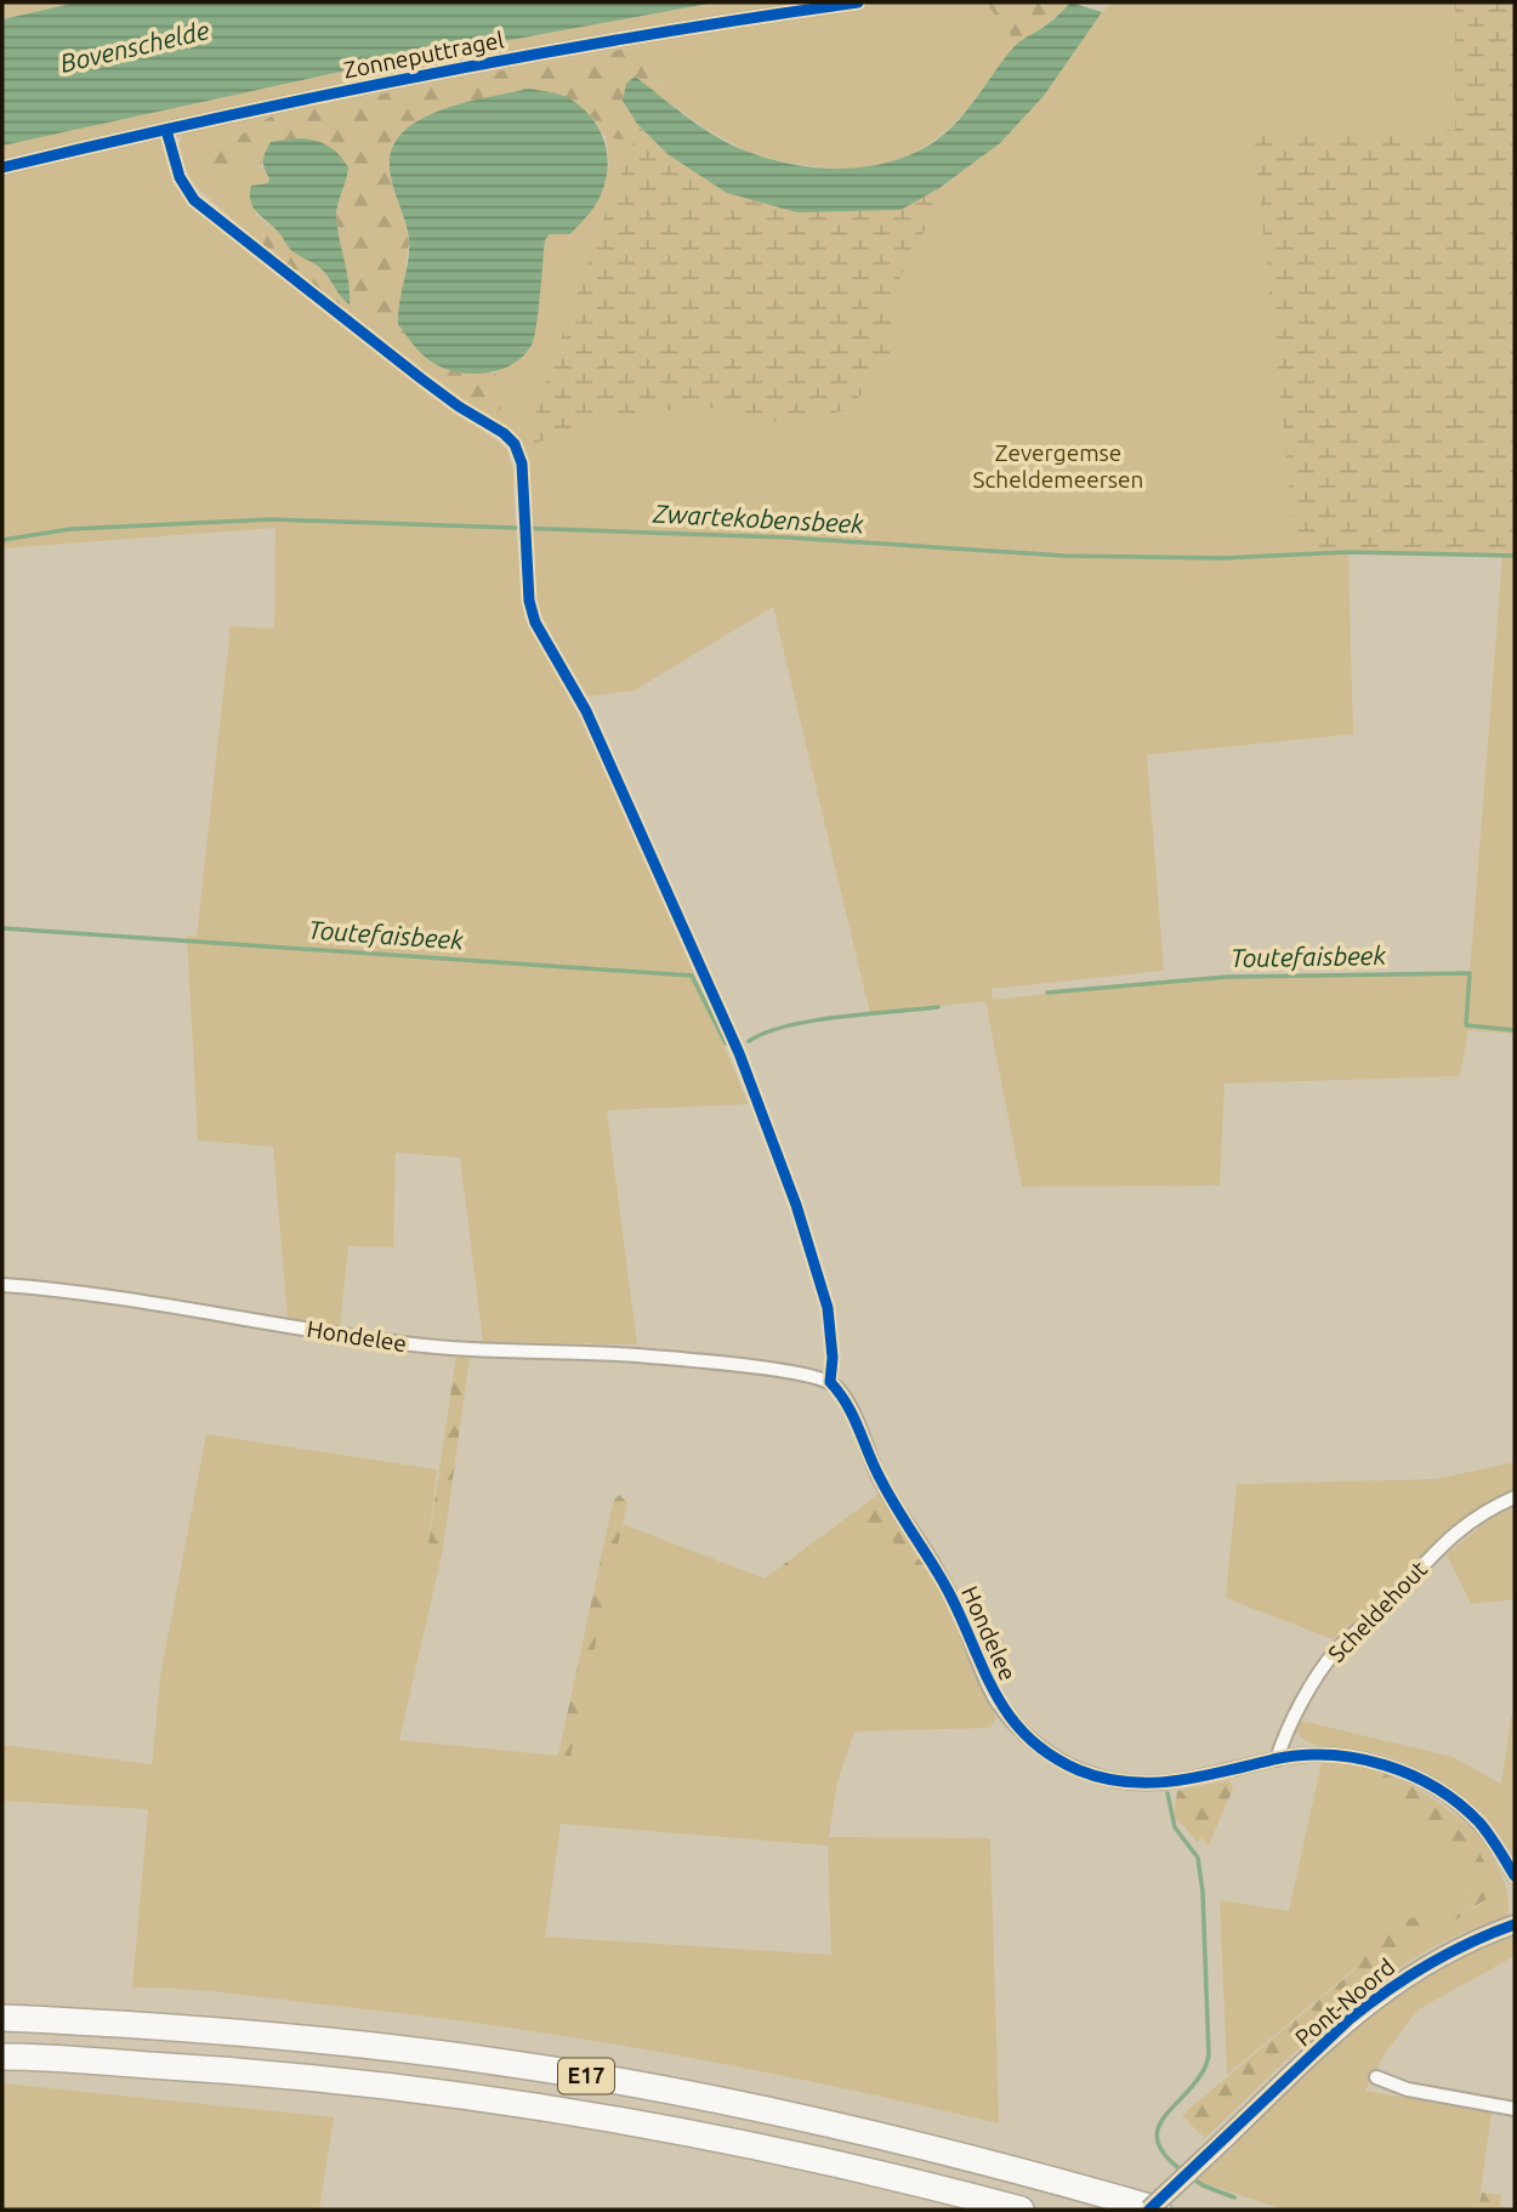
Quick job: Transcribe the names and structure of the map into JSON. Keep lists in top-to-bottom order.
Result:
{
  "streets": {
    "highway": ["E17"],
    "street": [
      "Zonneputtragel",
      "Hondelee",
      "Scheldehout",
      "Pont-Noord"
    ]
  },
  "crossings": [
    ["Hondelee", "Scheldehout"]
  ],
  "water": ["Bovenschelde", "Zwartekobensbeek", "Toutefaisbeek"],
  "parks": ["Zevergemse Scheldemeersen"]
}
